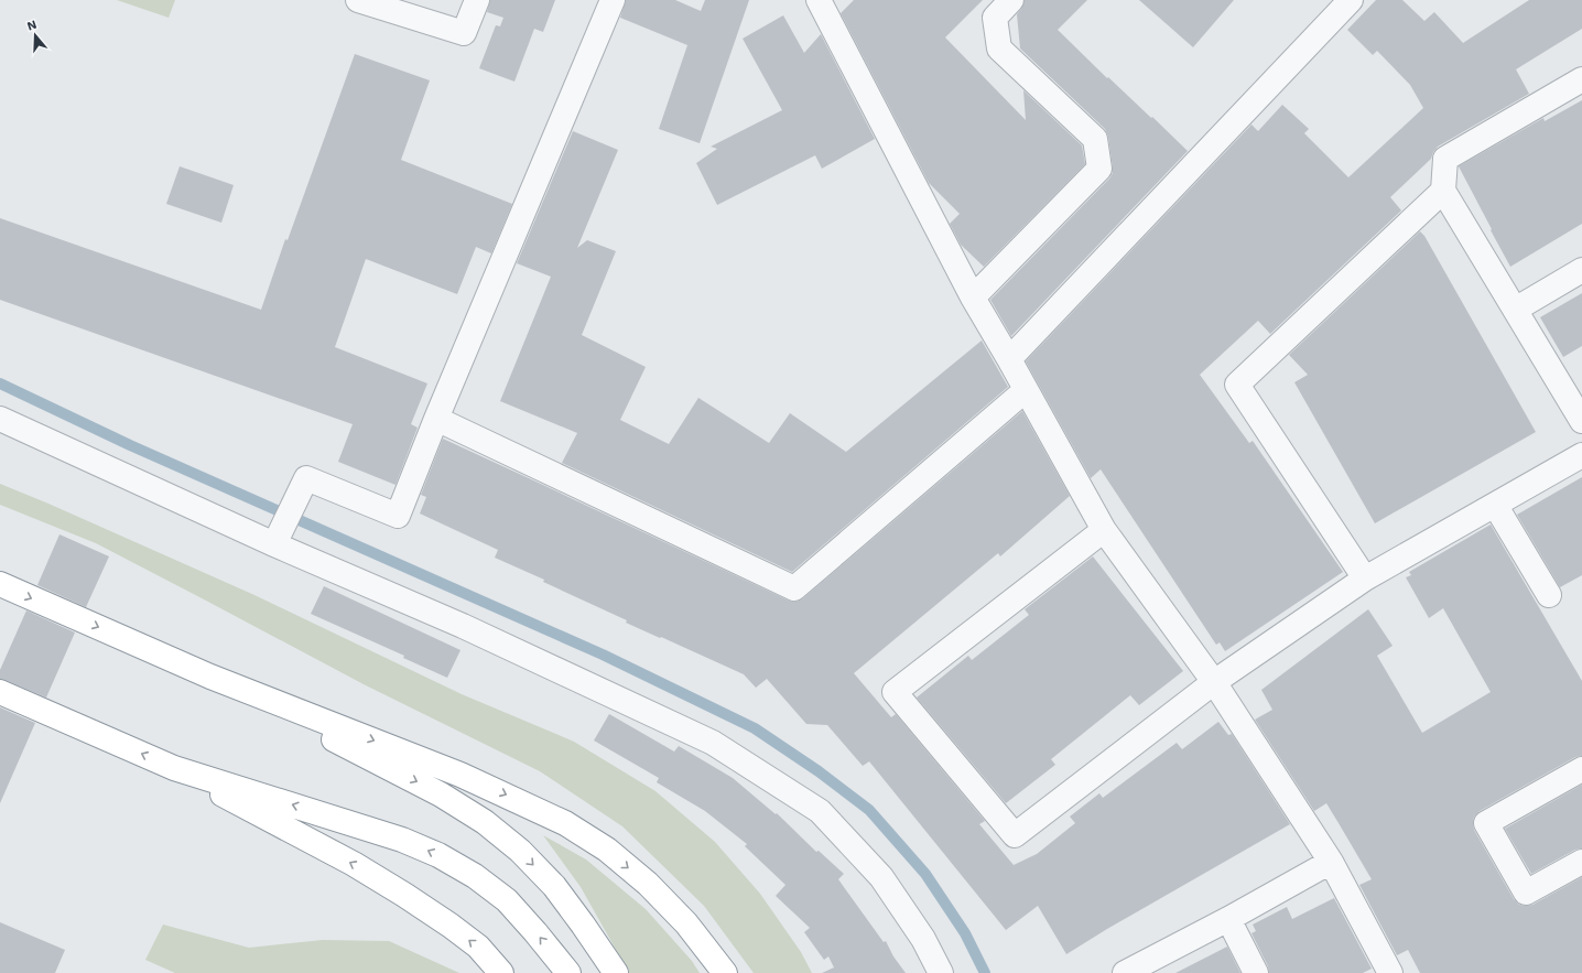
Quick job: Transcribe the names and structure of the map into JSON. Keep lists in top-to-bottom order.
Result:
{
  "north": "top"
}
